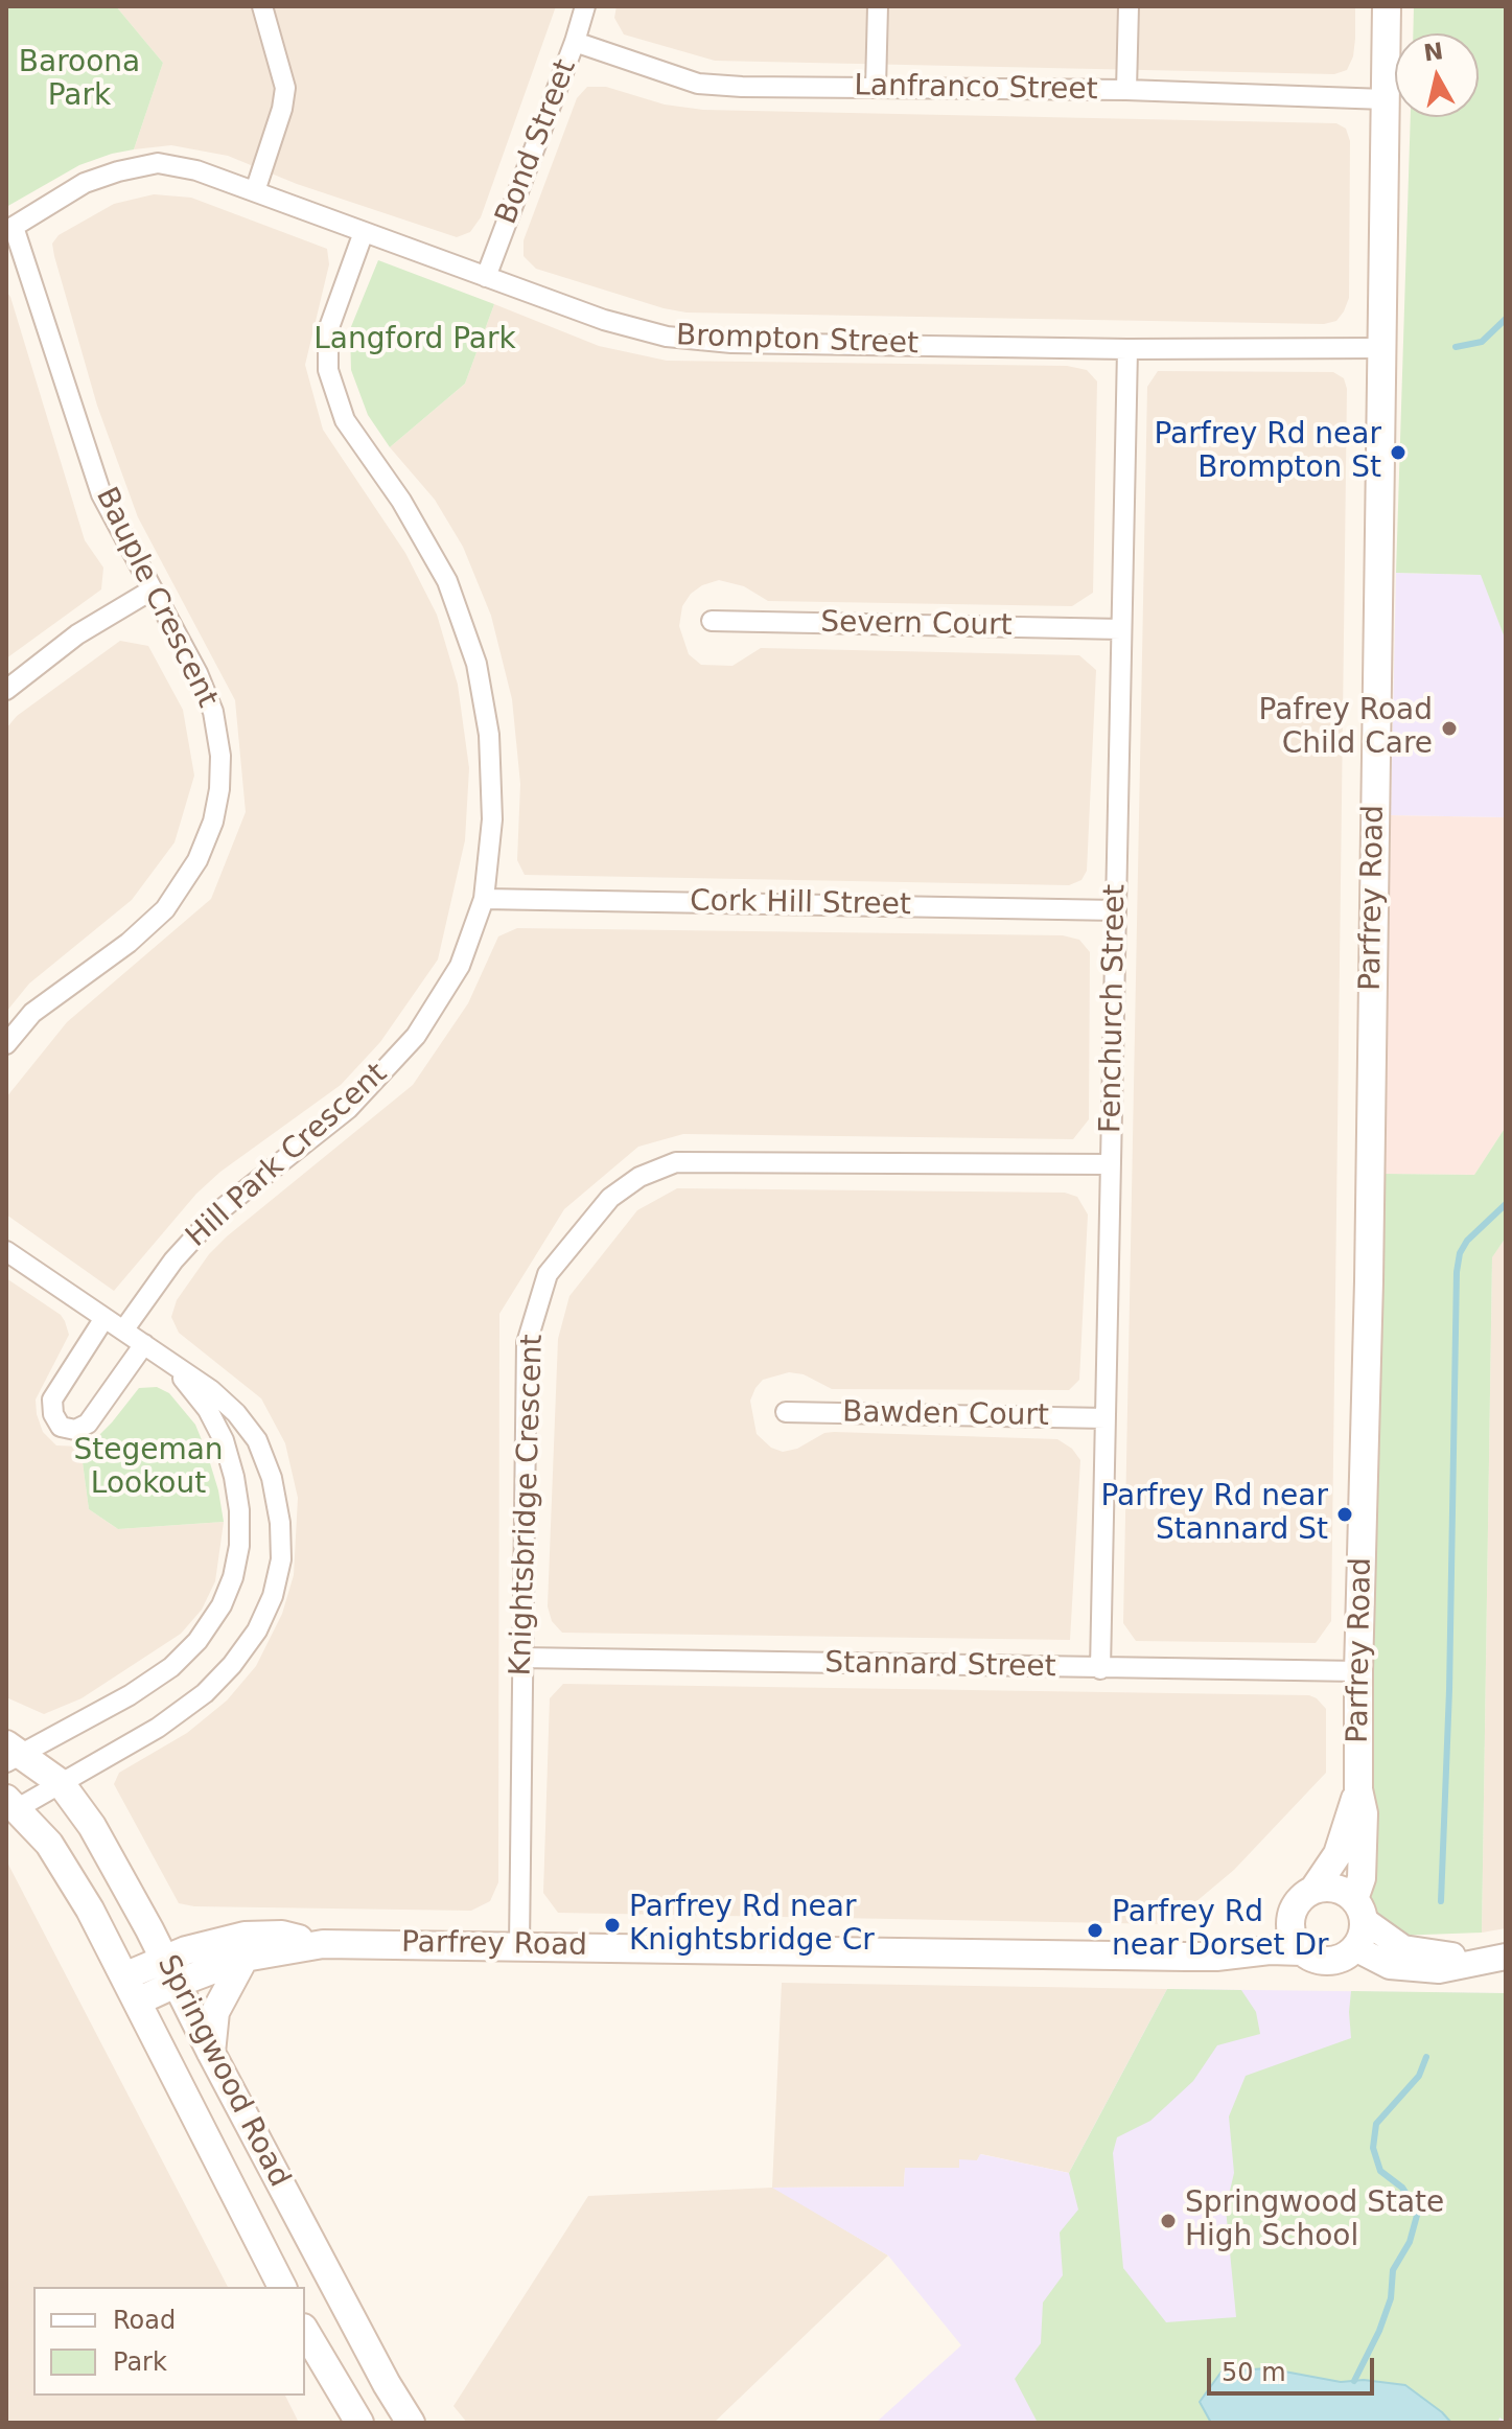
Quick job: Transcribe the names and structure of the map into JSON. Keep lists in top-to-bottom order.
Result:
{
  "streets": {
    "main road": ["Parfrey Road", "Springwood Road"],
    "street": [
      "Lanfranco Street",
      "Bond Street",
      "Brompton Street",
      "Bauple Crescent",
      "Severn Court",
      "Cork Hill Street",
      "Fenchurch Street",
      "Hill Park Crescent",
      "Bawden Court",
      "Knightsbridge Crescent",
      "Stannard Street"
    ]
  },
  "crossings": [
    ["Lanfranco Street", "Bond Street"],
    ["Lanfranco Street", "Parfrey Road"],
    ["Bond Street", "Brompton Street"],
    ["Brompton Street", "Bauple Crescent"],
    ["Brompton Street", "Parfrey Road"],
    ["Brompton Street", "Fenchurch Street"],
    ["Brompton Street", "Hill Park Crescent"],
    ["Severn Court", "Fenchurch Street"],
    ["Parfrey Road", "Knightsbridge Crescent"],
    ["Parfrey Road", "Stannard Street"],
    ["Parfrey Road", "Springwood Road"],
    ["Cork Hill Street", "Fenchurch Street"],
    ["Cork Hill Street", "Hill Park Crescent"],
    ["Fenchurch Street", "Bawden Court"],
    ["Fenchurch Street", "Knightsbridge Crescent"],
    ["Fenchurch Street", "Stannard Street"],
    ["Knightsbridge Crescent", "Stannard Street"]
  ],
  "parks": ["Baroona Park", "Langford Park", "Stegeman Lookout"],
  "places": [
    "Parfrey Rd near Brompton St",
    "Pafrey Road Child Care",
    "Parfrey Rd near Stannard St",
    "Parfrey Rd near Knightsbridge Cr",
    "Parfrey Rd near Dorset Dr",
    "Springwood State High School"
  ],
  "legend": ["Road", "Park"],
  "scale_bar": "50 m",
  "north": "top"
}
